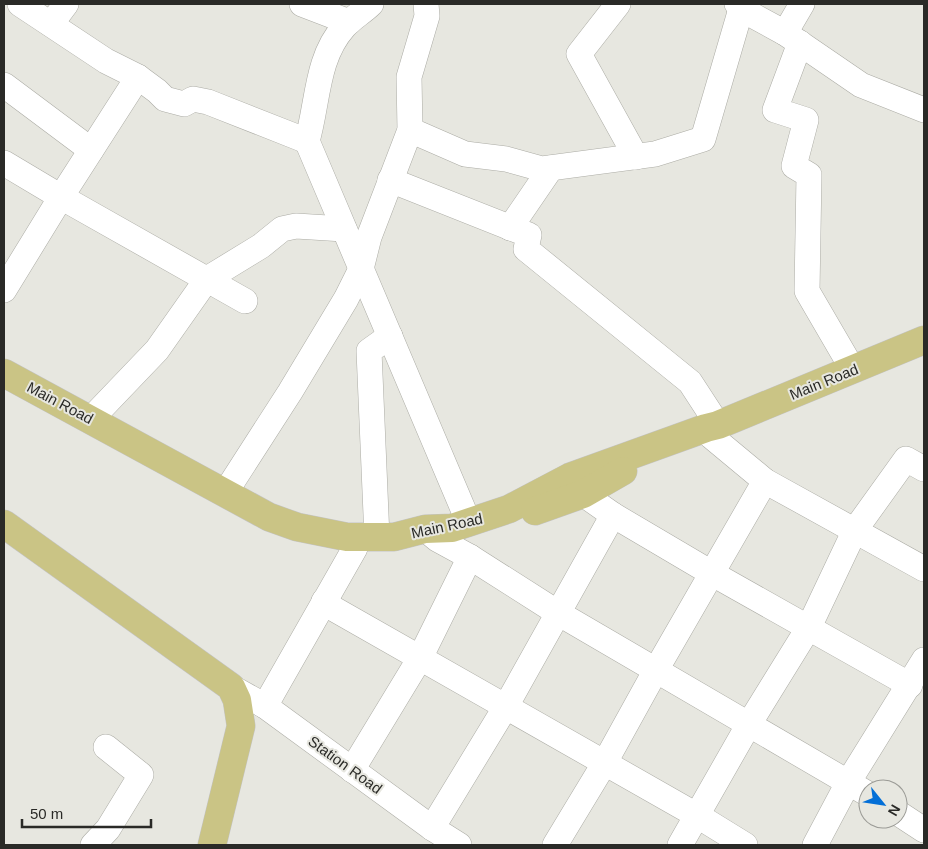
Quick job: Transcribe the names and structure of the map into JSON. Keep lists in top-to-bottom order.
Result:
{
  "streets": {
    "main road": ["Main Road"],
    "street": ["Station Road"]
  },
  "scale_bar": "50 m",
  "north": "bottom right"
}
